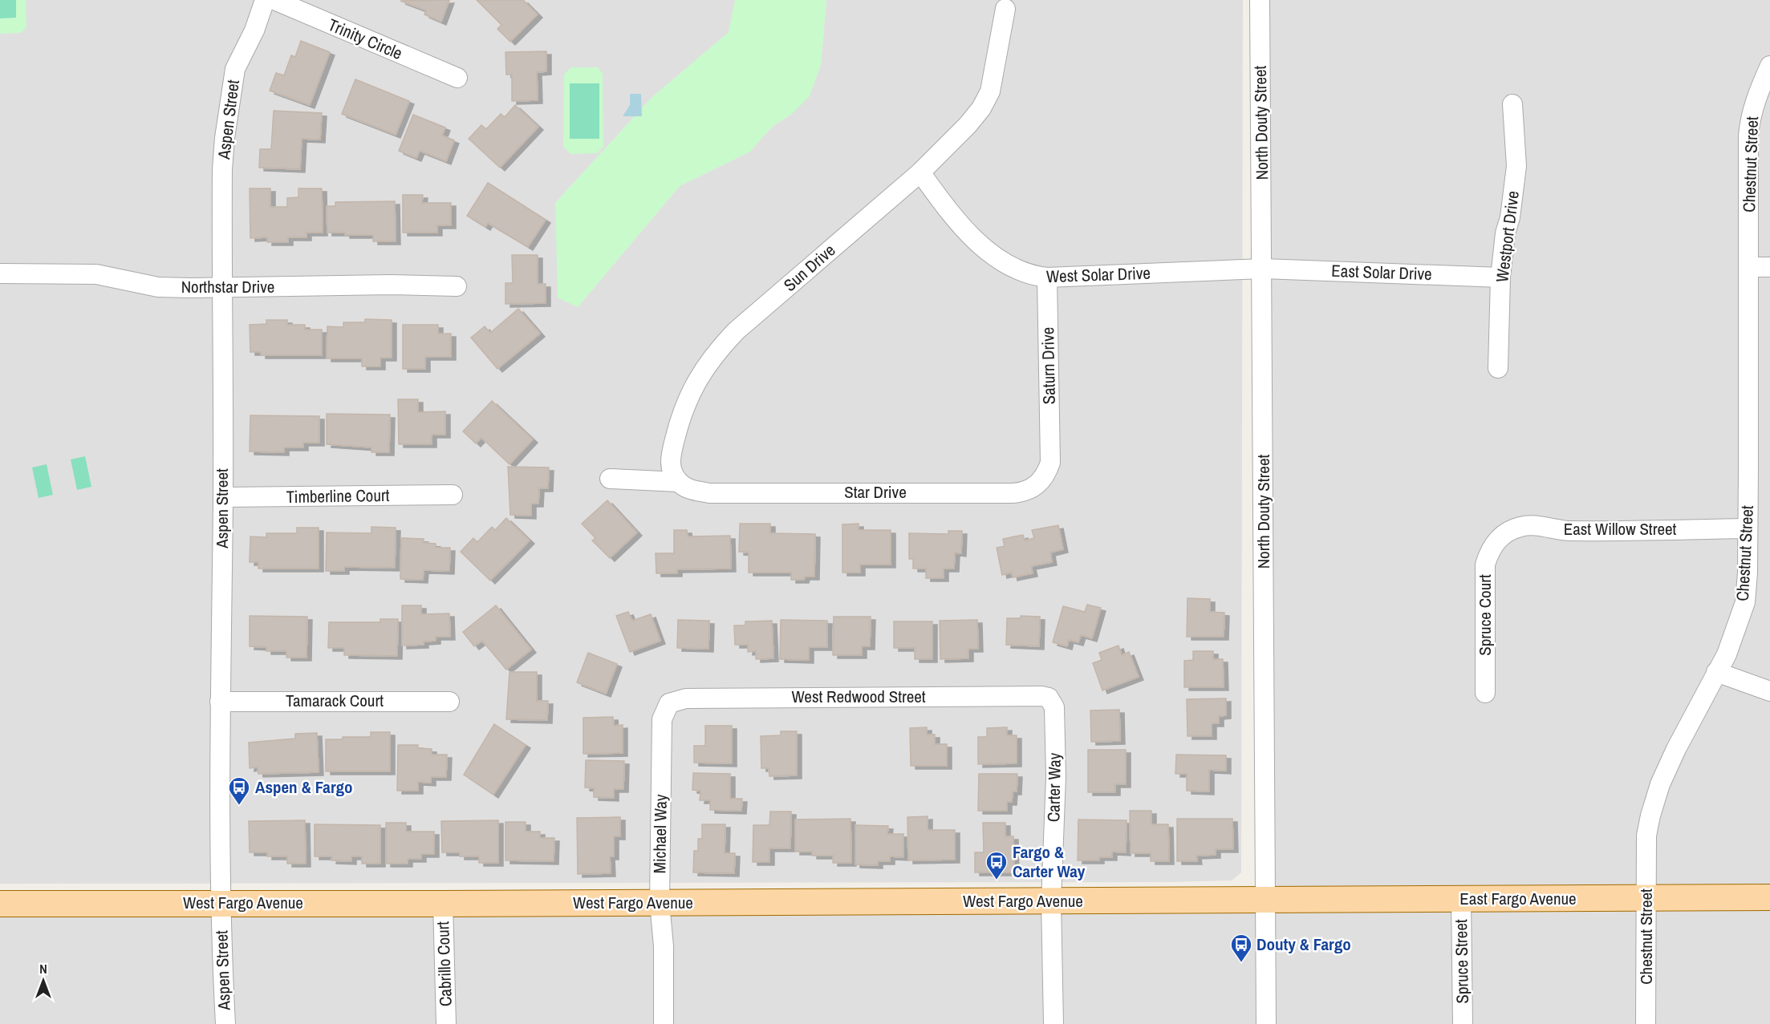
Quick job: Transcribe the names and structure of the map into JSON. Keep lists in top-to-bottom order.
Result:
{
  "streets": {
    "main road": ["East Fargo Avenue", "West Fargo Avenue"],
    "street": [
      "Trinity Circle",
      "Aspen Street",
      "North Douty Street",
      "Chestnut Street",
      "Westport Drive",
      "Sun Drive",
      "East Solar Drive",
      "West Solar Drive",
      "Northstar Drive",
      "Saturn Drive",
      "Star Drive",
      "Timberline Court",
      "East Willow Street",
      "Spruce Court",
      "West Redwood Street",
      "Tamarack Court",
      "Carter Way",
      "Michael Way",
      "Spruce Street",
      "Cabrillo Court"
    ]
  },
  "crossings": [
    ["Aspen Street", "Northstar Drive"],
    ["Aspen Street", "Timberline Court"],
    ["Aspen Street", "Tamarack Court"],
    ["Aspen Street", "West Fargo Avenue"],
    ["North Douty Street", "East Solar Drive"],
    ["North Douty Street", "West Solar Drive"],
    ["North Douty Street", "East Fargo Avenue"],
    ["North Douty Street", "West Fargo Avenue"],
    ["Chestnut Street", "East Willow Street"],
    ["Chestnut Street", "East Fargo Avenue"],
    ["Westport Drive", "East Solar Drive"],
    ["Sun Drive", "West Solar Drive"],
    ["Sun Drive", "Star Drive"],
    ["East Solar Drive", "West Solar Drive"],
    ["West Solar Drive", "Saturn Drive"],
    ["Saturn Drive", "Star Drive"],
    ["East Willow Street", "Spruce Court"],
    ["West Redwood Street", "Carter Way"],
    ["West Redwood Street", "Michael Way"],
    ["Carter Way", "West Fargo Avenue"],
    ["Michael Way", "West Fargo Avenue"],
    ["East Fargo Avenue", "West Fargo Avenue"],
    ["East Fargo Avenue", "Spruce Street"],
    ["West Fargo Avenue", "Cabrillo Court"]
  ],
  "places": {
    "bus stop": ["Aspen & Fargo", "Fargo & Carter Way", "Douty & Fargo"]
  },
  "north": "top"
}
